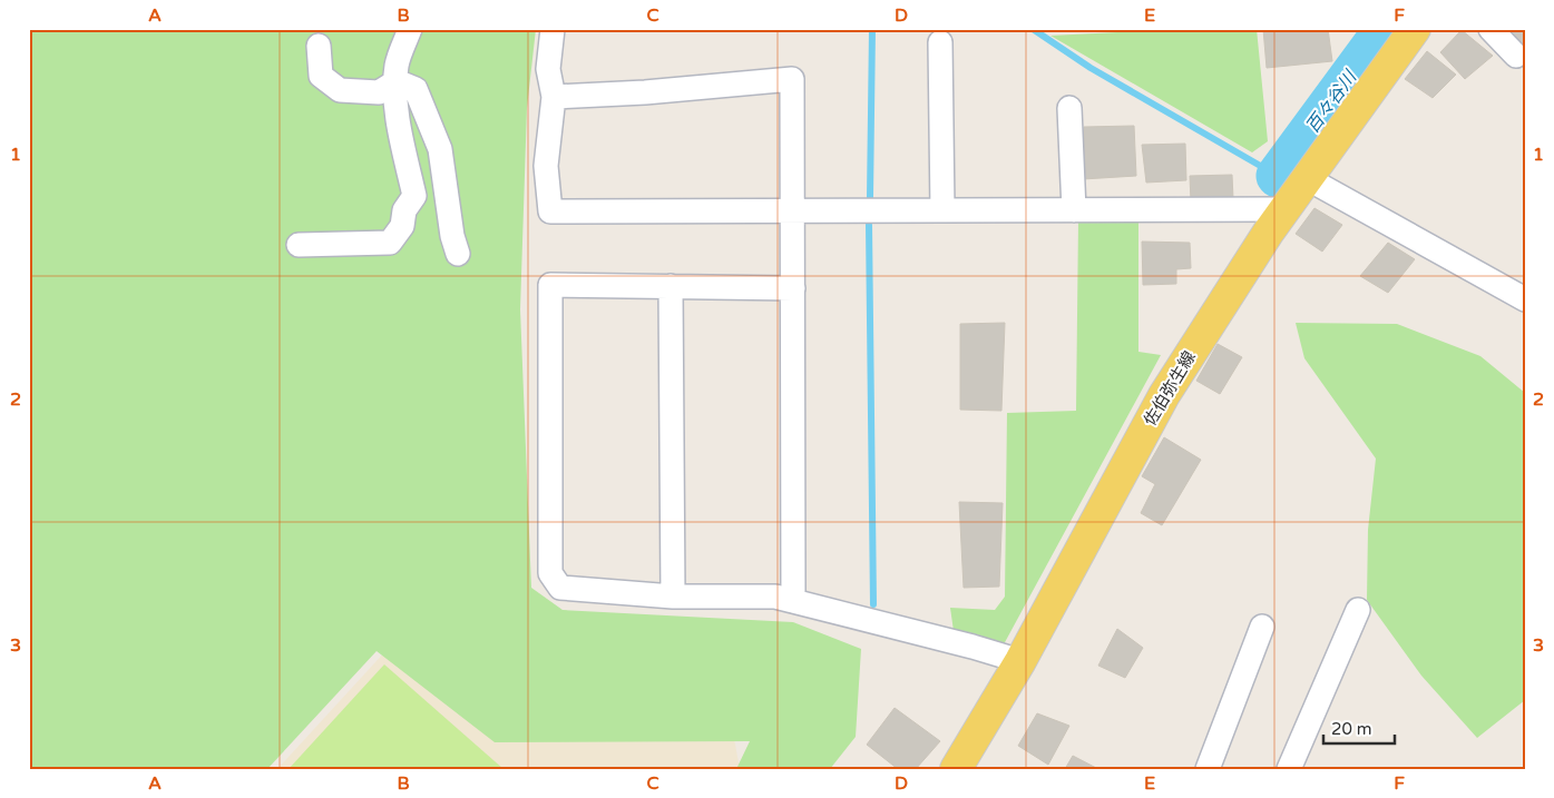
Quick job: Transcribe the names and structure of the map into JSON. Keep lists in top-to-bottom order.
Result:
{
  "streets": {
    "main road": ["佐伯弥生線"]
  },
  "water": ["百々谷川"],
  "scale_bar": "20 m",
  "grid": {
    "columns": [
      "A",
      "B",
      "C",
      "D",
      "E",
      "F"
    ],
    "rows": ["1", "2", "3"]
  }
}
